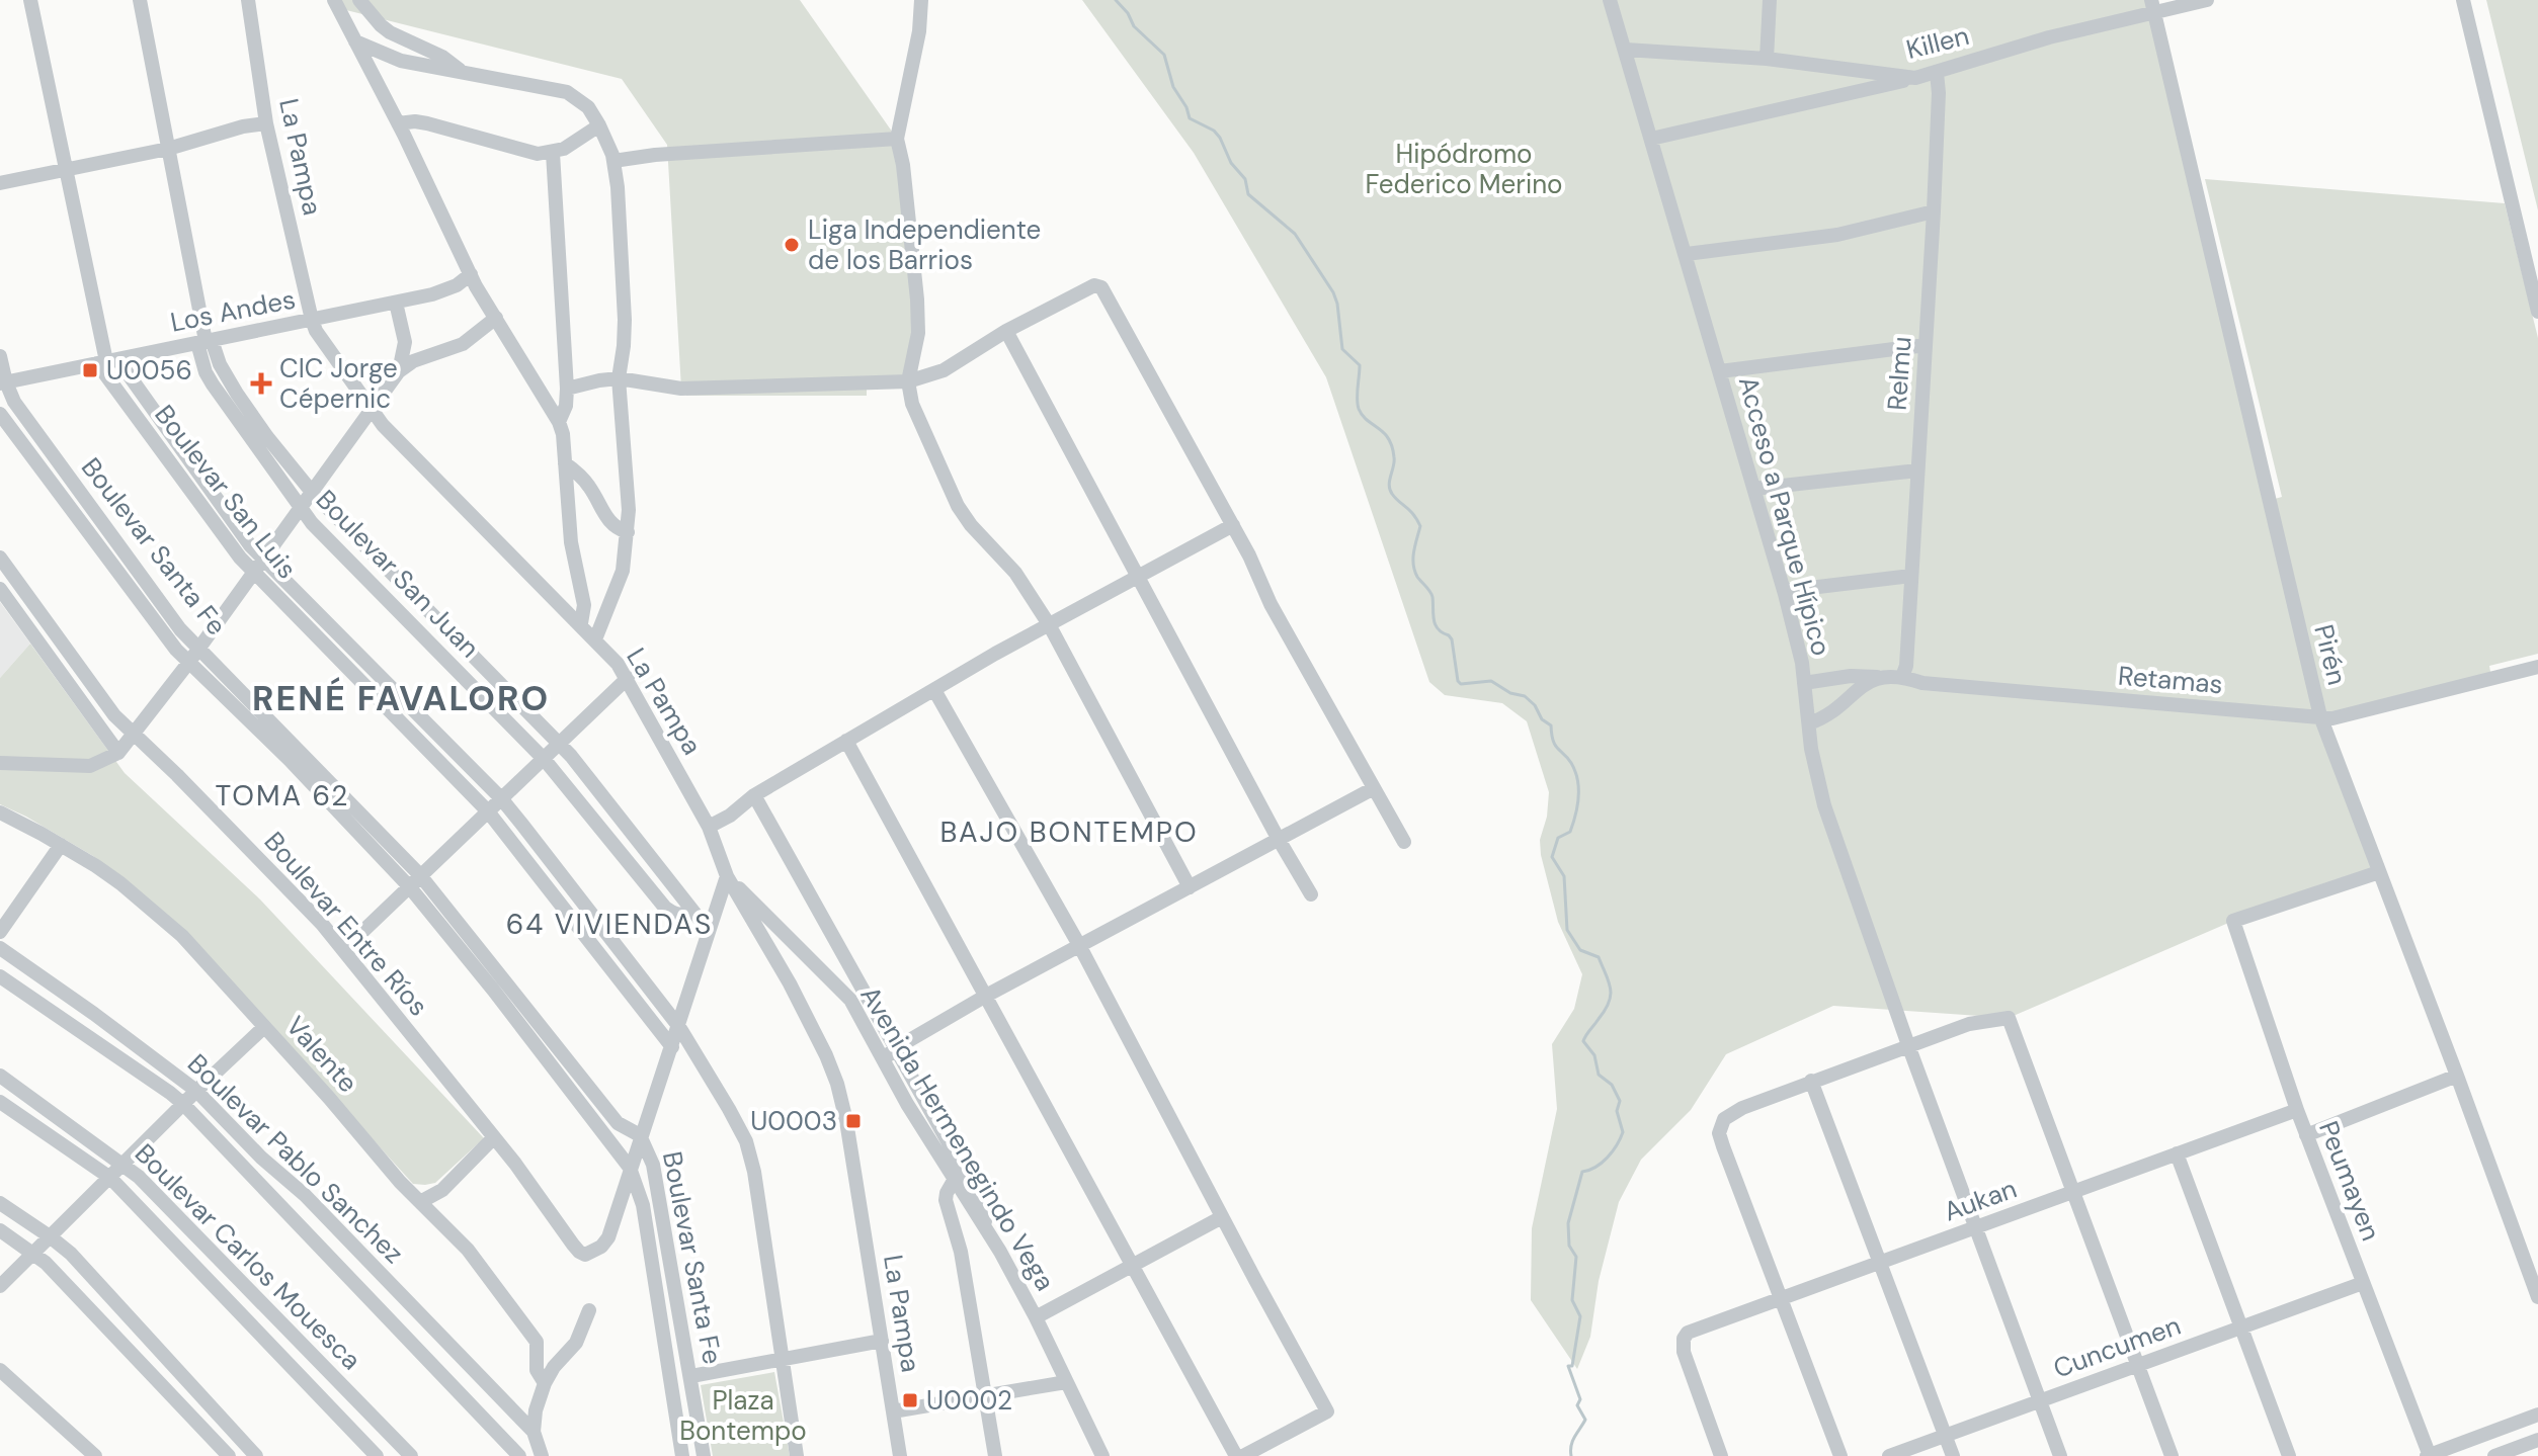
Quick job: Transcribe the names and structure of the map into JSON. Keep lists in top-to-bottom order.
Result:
{
  "streets": {
    "street": [
      "Killen",
      "La Pampa",
      "Los Andes",
      "Relmu",
      "Boulevar San Luis",
      "Acceso a Parque Hípico",
      "Boulevar Santa Fe",
      "Boulevar San Juan",
      "Pirén",
      "Retamas",
      "Boulevar Entre Ríos",
      "Valente",
      "Avenida Hermenegindo Vega",
      "Boulevar Pablo Sanchez",
      "Peumayen",
      "Aukan",
      "Boulevar Carlos Mouesca",
      "Cuncumen"
    ]
  },
  "crossings": [
    ["Killen", "Relmu"],
    ["Killen", "Acceso a Parque Hípico"],
    ["Killen", "Pirén"],
    ["La Pampa", "Los Andes"],
    ["La Pampa", "Avenida Hermenegindo Vega"],
    ["Los Andes", "Boulevar San Luis"],
    ["Los Andes", "Boulevar Santa Fe"],
    ["Los Andes", "Boulevar San Juan"],
    ["Relmu", "Retamas"],
    ["Acceso a Parque Hípico", "Retamas"],
    ["Acceso a Parque Hípico", "Aukan"],
    ["Acceso a Parque Hípico", "Cuncumen"],
    ["Boulevar Santa Fe", "Boulevar Entre Ríos"],
    ["Pirén", "Retamas"],
    ["Pirén", "Peumayen"],
    ["Peumayen", "Aukan"],
    ["Peumayen", "Cuncumen"]
  ],
  "districts": [
    "RENÉ FAVALORO",
    "TOMA 62",
    "BAJO BONTEMPO",
    "64 VIVIENDAS"
  ],
  "parks": ["Hipódromo Federico Merino", "Plaza Bontempo"],
  "places": {
    "other": ["Liga Independiente de los Barrios"],
    "transit": ["U0056", "U0003", "U0002"],
    "health": ["CIC Jorge Cépernic"]
  }
}
